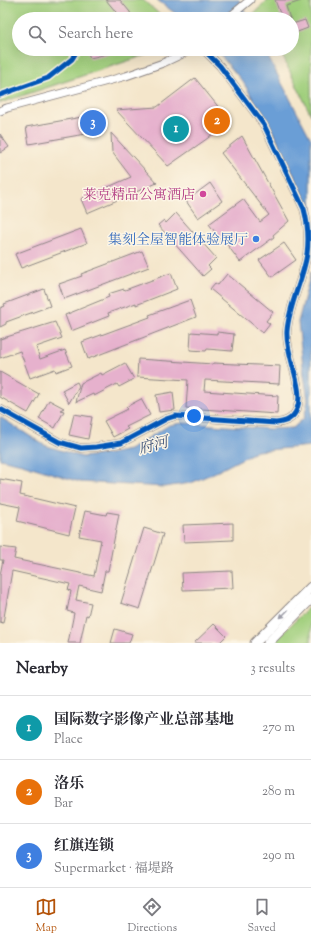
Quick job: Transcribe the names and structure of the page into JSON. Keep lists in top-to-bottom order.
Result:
{
  "water": ["府河"],
  "places": ["莱克精品公寓酒店", "集刻全屋智能体验展厅"],
  "page": {
    "search": "Search here",
    "pins": ["2", "3", "1"],
    "heading": ["Nearby", "3 results"],
    "list": [
      {
        "mark": "1",
        "name": "国际数字影像产业总部基地",
        "note": "Place",
        "value": "270 m"
      },
      {
        "mark": "2",
        "name": "洛乐",
        "note": "Bar",
        "value": "280 m"
      },
      {
        "mark": "3",
        "name": "红旗连锁",
        "note": "Supermarket · 福堤路",
        "value": "290 m"
      }
    ],
    "nav": ["Map", "Directions", "Saved"]
  }
}
